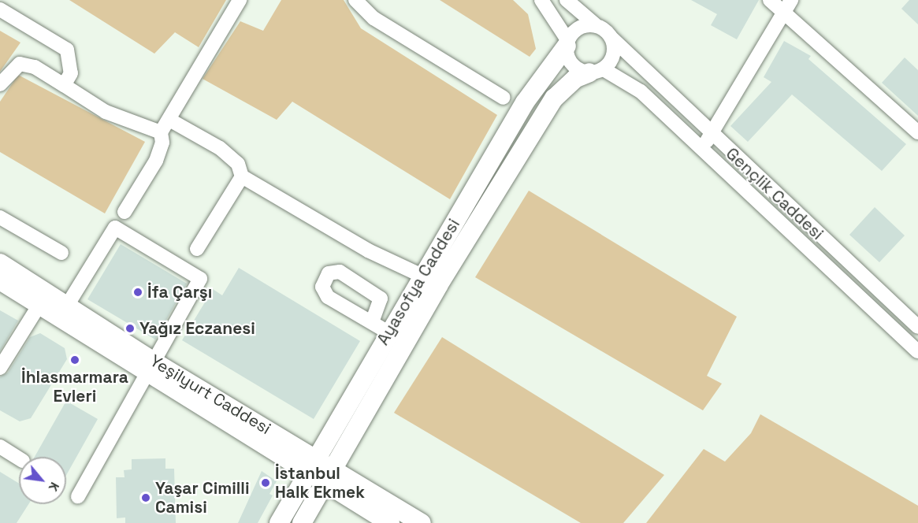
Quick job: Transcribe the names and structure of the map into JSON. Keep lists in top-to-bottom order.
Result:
{
  "streets": {
    "main road": ["Ayasofya Caddesi", "Yeşilyurt Caddesi"],
    "street": ["Gençlik Caddesi"]
  },
  "crossings": [
    ["Gençlik Caddesi", "Ayasofya Caddesi"],
    ["Ayasofya Caddesi", "Yeşilyurt Caddesi"]
  ],
  "places": [
    "İfa Çarşı",
    "Yağız Eczanesi",
    "İhlasmarmara Evleri",
    "İstanbul Halk Ekmek",
    "Yaşar Cimilli Camisi"
  ],
  "north": "bottom right"
}
